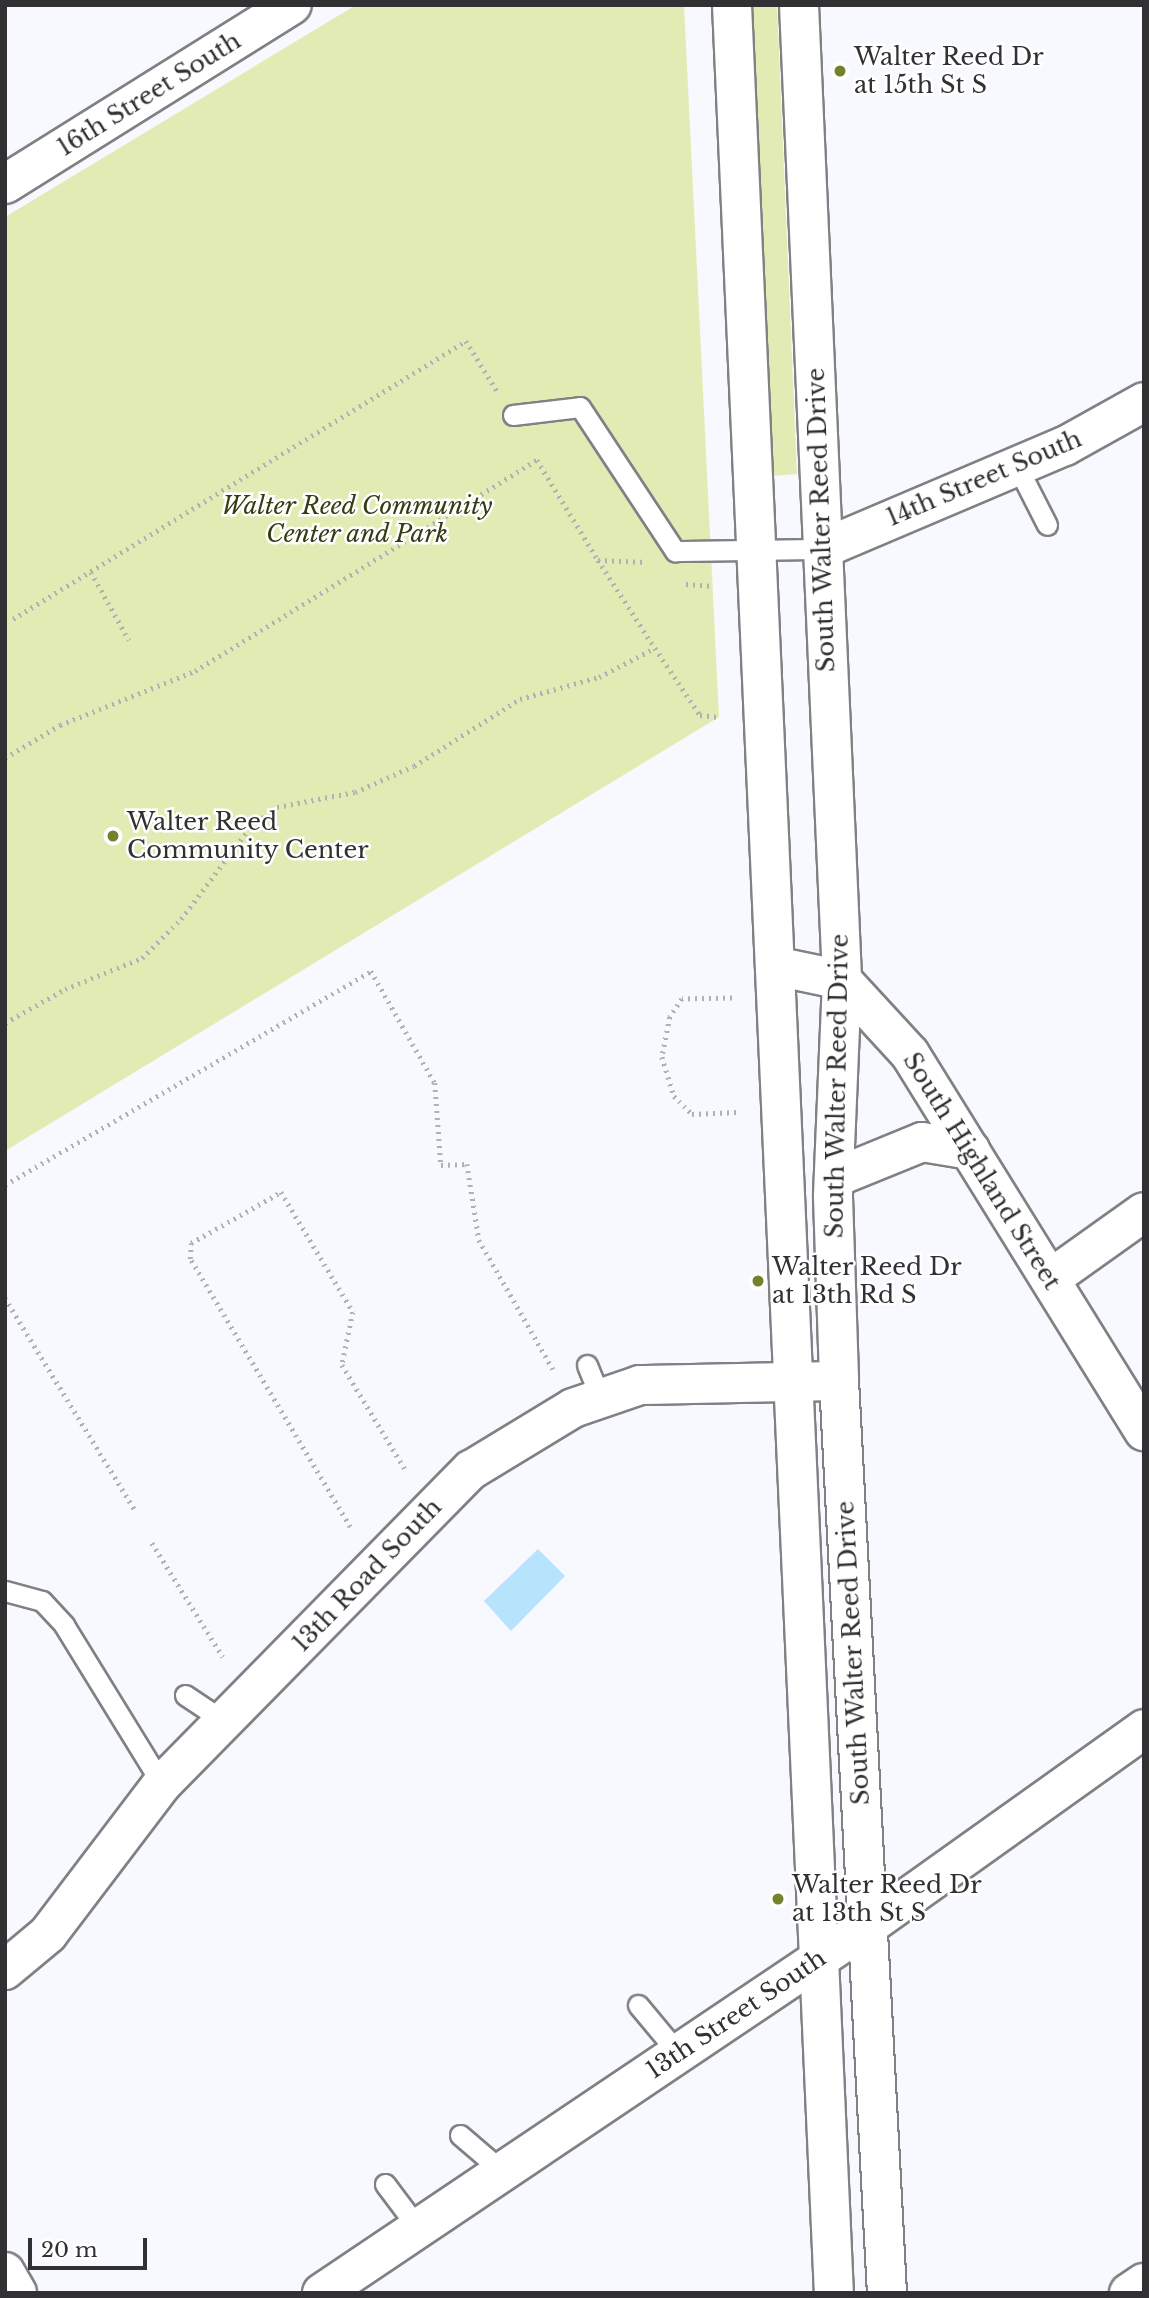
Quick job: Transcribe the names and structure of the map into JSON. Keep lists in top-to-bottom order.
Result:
{
  "streets": {
    "main road": [
      "16th Street South",
      "14th Street South",
      "South Walter Reed Drive",
      "South Highland Street",
      "13th Road South",
      "13th Street South"
    ]
  },
  "crossings": [
    ["14th Street South", "South Walter Reed Drive"],
    ["South Walter Reed Drive", "South Highland Street"],
    ["South Walter Reed Drive", "13th Road South"],
    ["South Walter Reed Drive", "13th Street South"]
  ],
  "parks": ["Walter Reed Community Center and Park"],
  "places": [
    "Walter Reed Dr at 15th St S",
    "Walter Reed Community Center",
    "Walter Reed Dr at 13th Rd S",
    "Walter Reed Dr at 13th St S"
  ],
  "scale_bar": "20 m"
}
